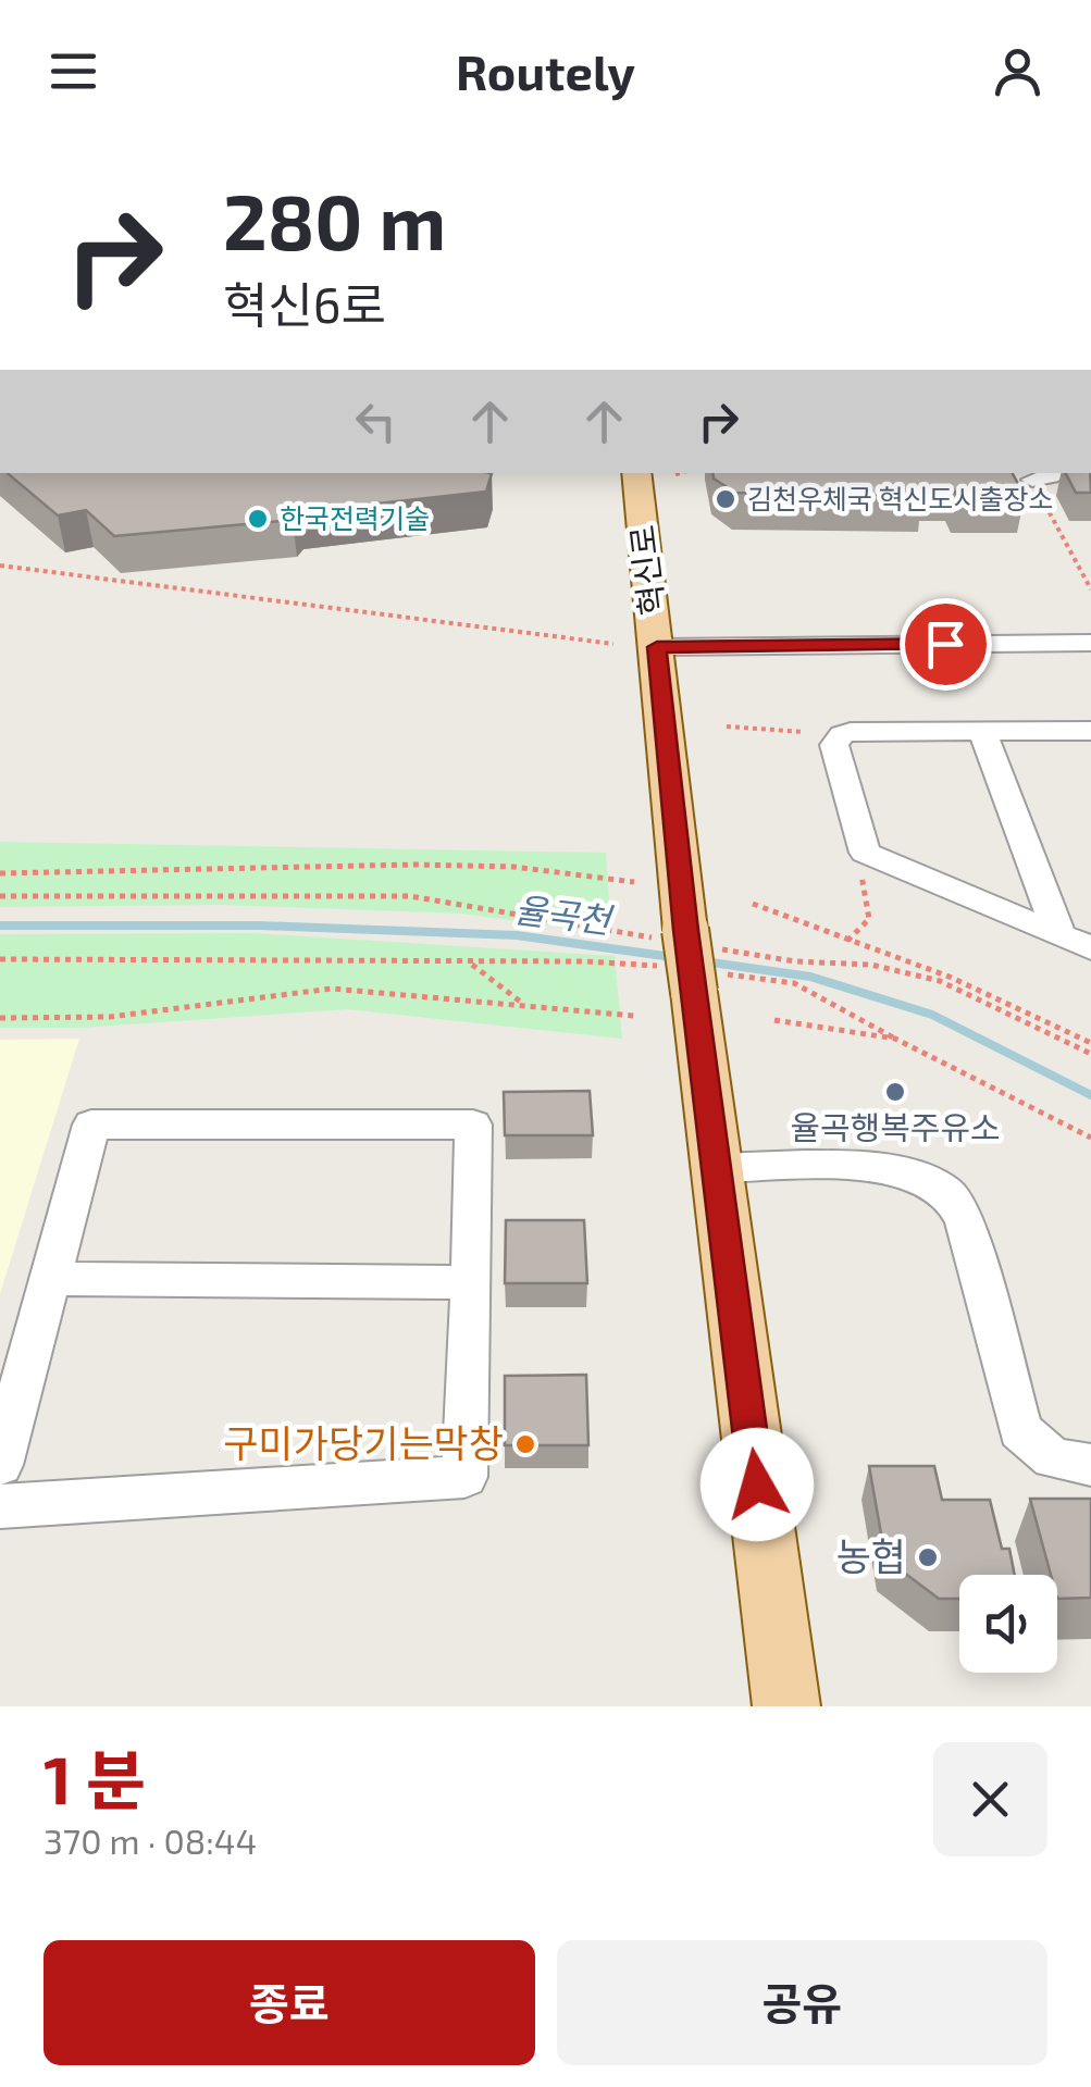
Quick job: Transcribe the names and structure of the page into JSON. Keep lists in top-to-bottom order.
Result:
{
  "streets": {
    "main road": ["혁신로"]
  },
  "water": ["율곡천"],
  "places": [
    "김천우체국 혁신도시출장소",
    "한국전력기술",
    "율곡행복주유소",
    "구미가당기는막창",
    "농협"
  ],
  "page": {
    "header": "Routely",
    "turn": ["280 m", "혁신6로"],
    "heading": ["1 분", "370 m · 08:44"],
    "buttons": ["종료", "공유"]
  }
}
